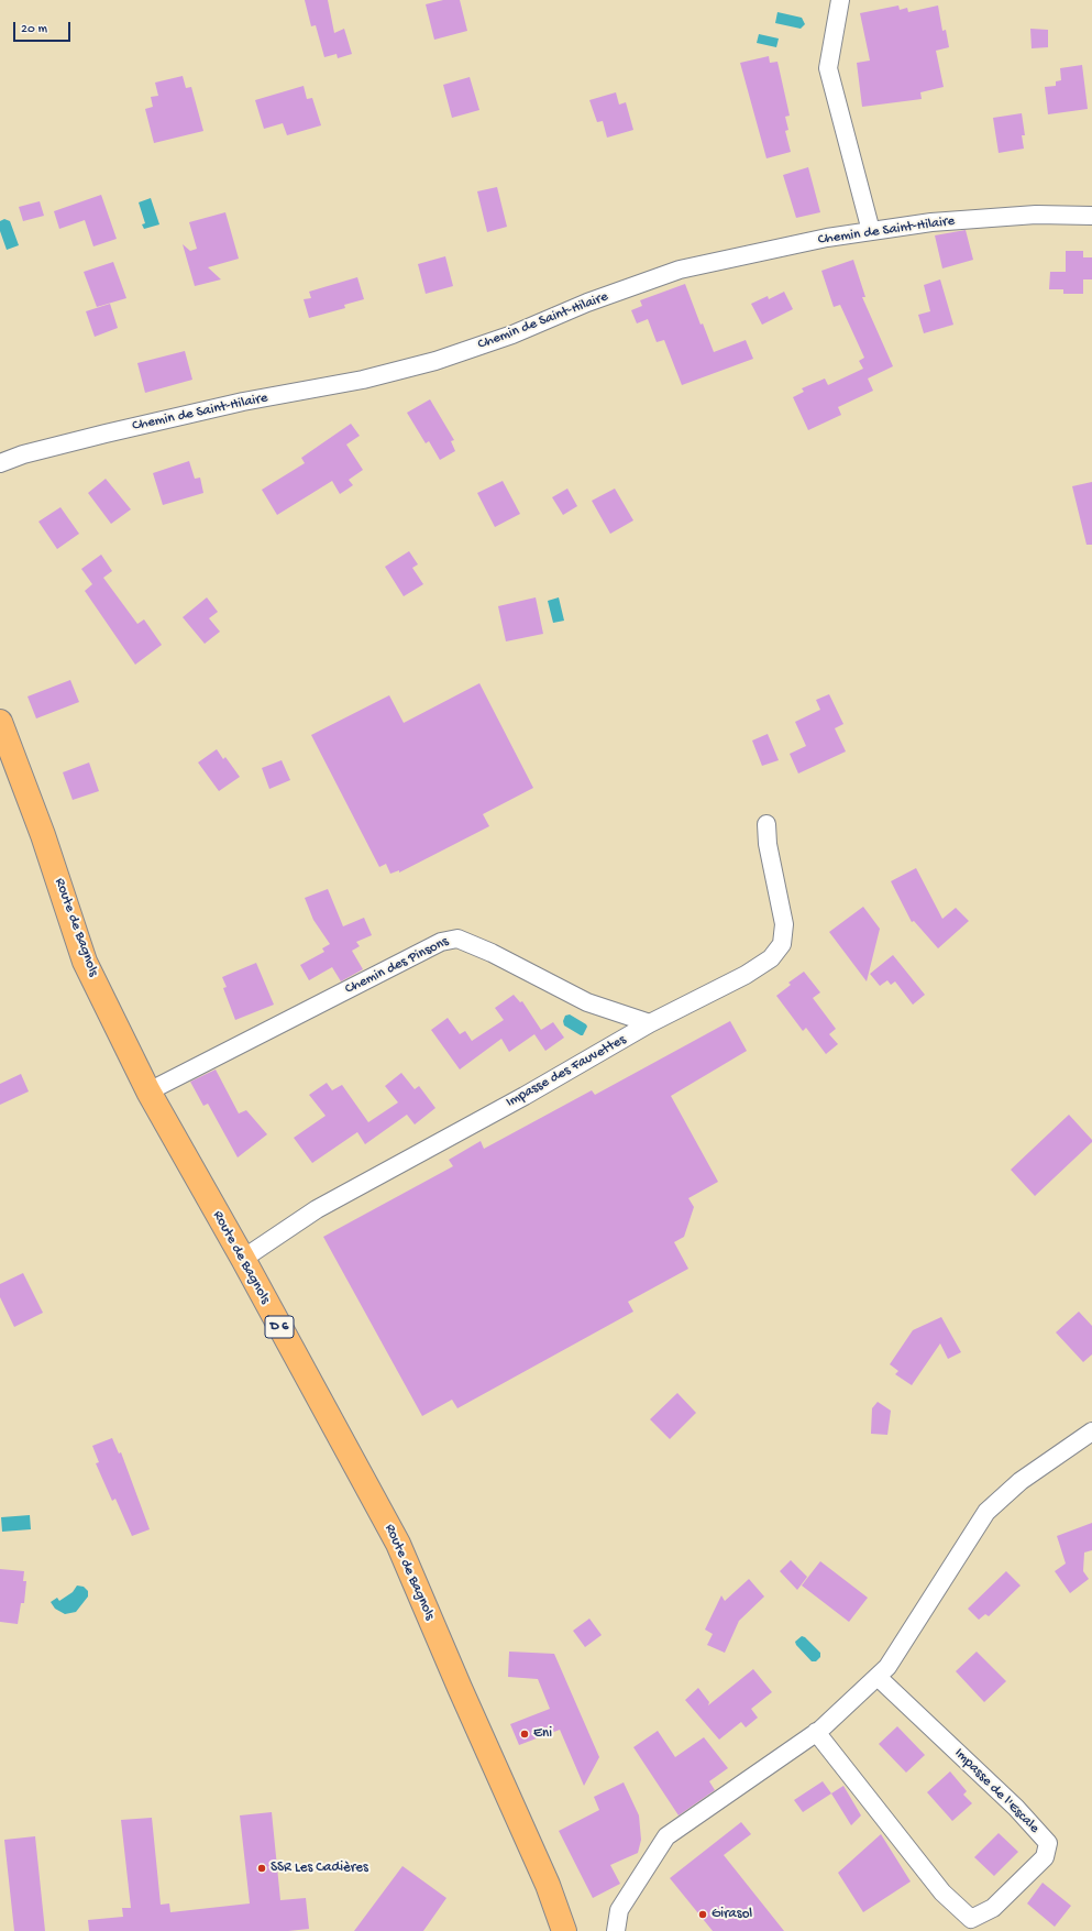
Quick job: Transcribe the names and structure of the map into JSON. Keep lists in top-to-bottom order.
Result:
{
  "streets": {
    "main road": ["Route de Bagnols", "D 6"],
    "street": [
      "Chemin de Saint-Hilaire",
      "Chemin des Pinsons",
      "Impasse des Fauvettes",
      "Impasse de l'Escale"
    ]
  },
  "crossings": [
    ["Route de Bagnols", "Chemin des Pinsons"],
    ["Route de Bagnols", "Impasse des Fauvettes"],
    ["Chemin des Pinsons", "Impasse des Fauvettes"]
  ],
  "places": ["Eni", "SSR Les Cadières", "Girasol"],
  "scale_bar": "20 m"
}
